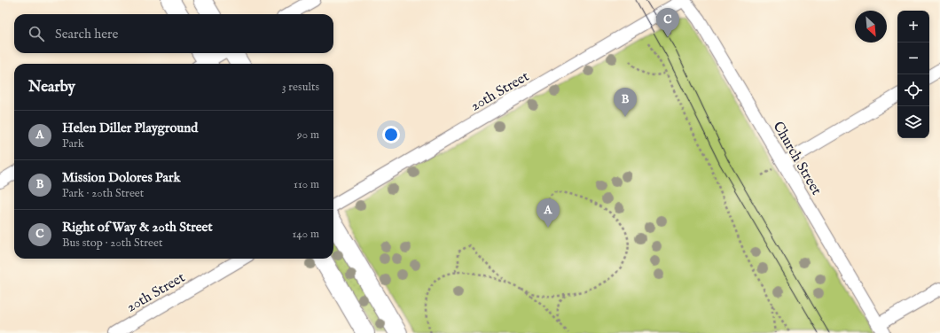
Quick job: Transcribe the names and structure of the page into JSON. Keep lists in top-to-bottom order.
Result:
{
  "streets": {
    "street": ["20th Street", "Church Street"]
  },
  "crossings": [
    ["20th Street", "Church Street"]
  ],
  "north": "bottom right",
  "page": {
    "pins": ["C", "B", "A"],
    "map_buttons": ["+", "−"],
    "search": "Search here",
    "heading": ["Nearby", "3 results"],
    "list": [
      {
        "mark": "A",
        "name": "Helen Diller Playground",
        "note": "Park",
        "value": "90 m"
      },
      {
        "mark": "B",
        "name": "Mission Dolores Park",
        "note": "Park · 20th Street",
        "value": "110 m"
      },
      {
        "mark": "C",
        "name": "Right of Way & 20th Street",
        "note": "Bus stop · 20th Street",
        "value": "140 m"
      }
    ]
  }
}
